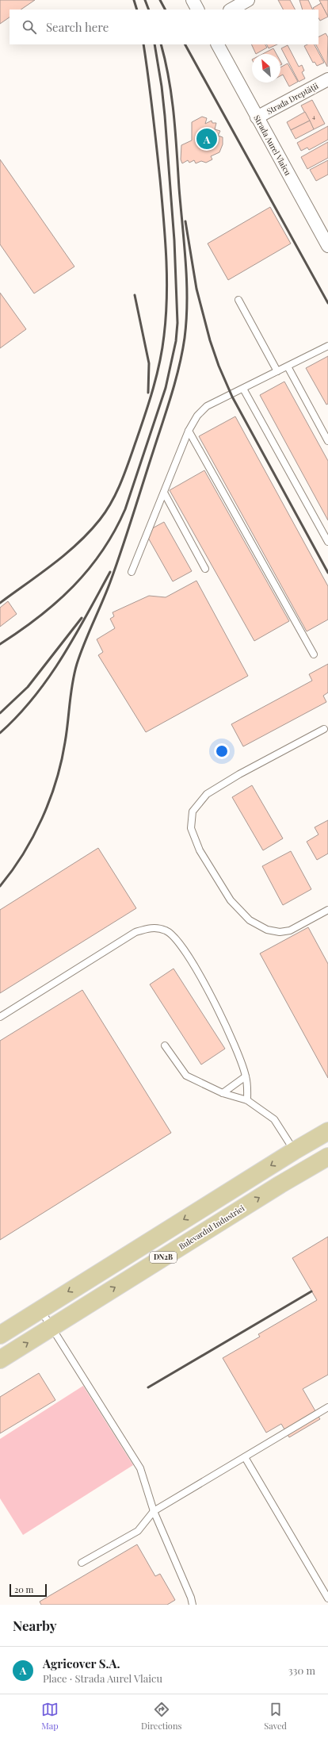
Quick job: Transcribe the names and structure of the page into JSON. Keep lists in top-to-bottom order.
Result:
{
  "streets": {
    "main road": ["Bulevardul Industriei", "DN2B"],
    "street": ["Strada Dreptății", "Strada Aurel Vlaicu"]
  },
  "crossings": [
    ["Strada Dreptății", "Strada Aurel Vlaicu"]
  ],
  "house_numbers": ["4"],
  "scale_bar": "20 m",
  "north": "top left",
  "page": {
    "search": "Search here",
    "pins": "A",
    "scale": "20 m",
    "heading": "Nearby",
    "list": [
      {
        "mark": "A",
        "name": "Agricover S.A.",
        "note": "Place · Strada Aurel Vlaicu",
        "value": "330 m"
      }
    ],
    "nav": ["Map", "Directions", "Saved"]
  }
}
